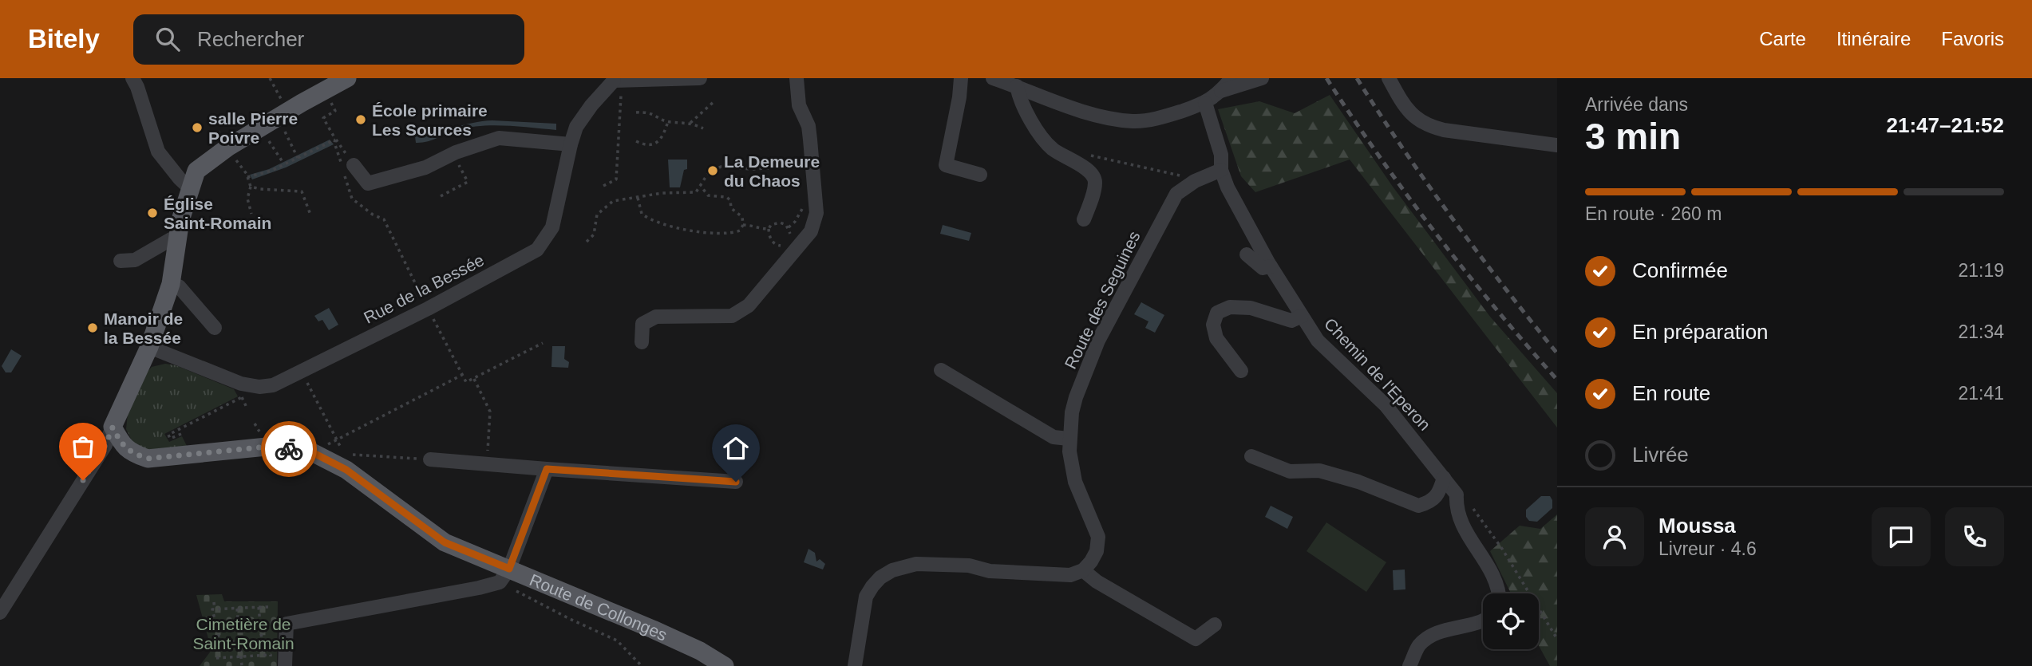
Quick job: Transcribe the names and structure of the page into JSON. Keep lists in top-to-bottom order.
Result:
{
  "streets": {
    "main road": ["Route de Collonges"],
    "street": ["Rue de la Bessée", "Route des Seguines", "Chemin de l'Eperon"]
  },
  "crossings": [
    ["Route des Seguines", "Chemin de l'Eperon"]
  ],
  "parks": ["Cimetière de Saint-Romain"],
  "places": [
    "École primaire Les Sources",
    "salle Pierre Poivre",
    "La Demeure du Chaos",
    "Église Saint-Romain",
    "Manoir de la Bessée"
  ],
  "page": {
    "header": "Bitely",
    "search": "Rechercher",
    "nav": ["Carte", "Itinéraire", "Favoris"],
    "heading": ["3 min", "Arrivée dans", "21:47–21:52"],
    "panel": ["Moussa", "Livreur · 4.6"],
    "bar": "En route · 260 m",
    "list": [
      ["Confirmée", "21:19"],
      ["En préparation", "21:34"],
      ["En route", "21:41"],
      "Livrée"
    ]
  }
}
